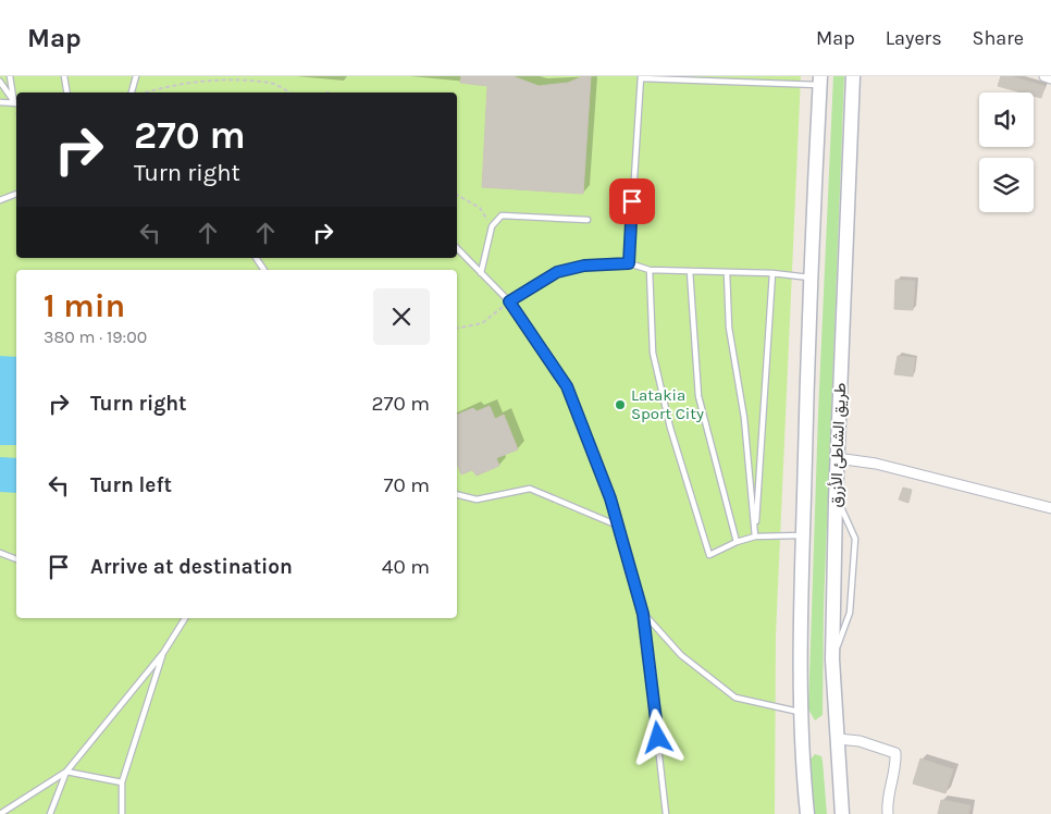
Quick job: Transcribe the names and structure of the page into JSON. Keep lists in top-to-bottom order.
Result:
{
  "streets": {
    "main road": ["طريق الشاطئ الأزرق"]
  },
  "places": ["Latakia Sport City"],
  "page": {
    "header": "Map",
    "nav": ["Map", "Layers", "Share"],
    "turn": ["270 m", "Turn right"],
    "heading": ["1 min", "380 m · 19:00"],
    "list": [
      {
        "name": "Turn right",
        "value": "270 m"
      },
      {
        "name": "Turn left",
        "value": "70 m"
      },
      {
        "name": "Arrive at destination",
        "value": "40 m"
      }
    ]
  }
}
